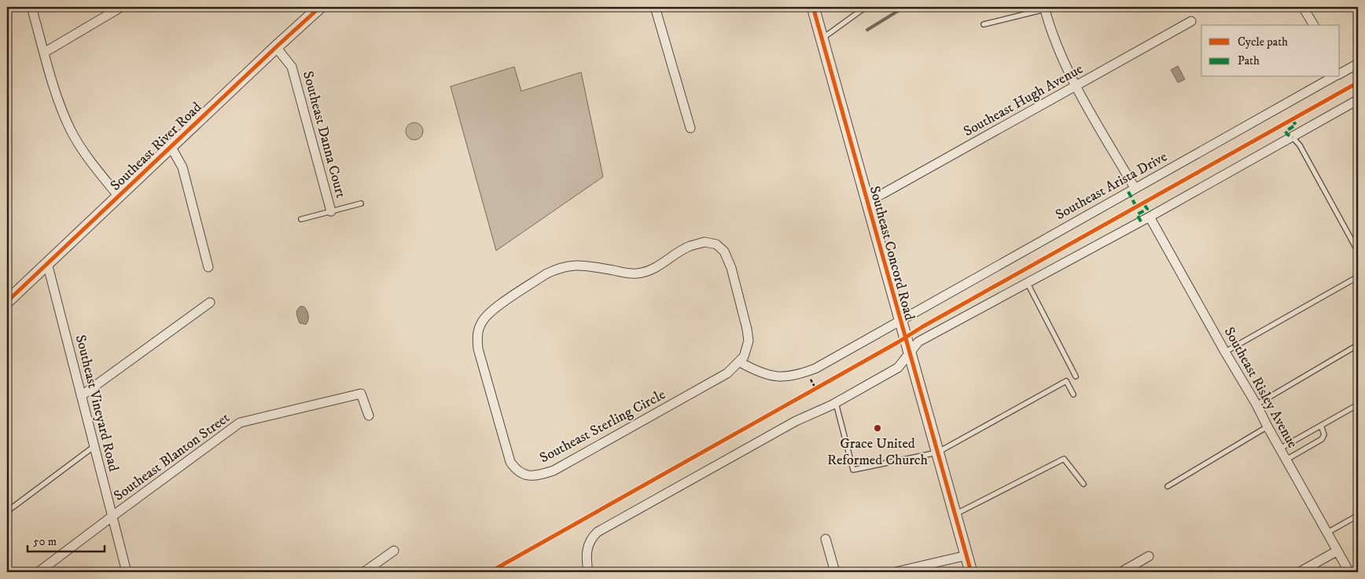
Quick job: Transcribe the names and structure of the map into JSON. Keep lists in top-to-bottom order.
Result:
{
  "streets": {
    "street": [
      "Southeast Hugh Avenue",
      "Southeast Danna Court",
      "Southeast River Road",
      "Southeast Arista Drive",
      "Southeast Concord Road",
      "Southeast Risley Avenue",
      "Southeast Vineyard Road",
      "Southeast Sterling Circle",
      "Southeast Blanton Street"
    ]
  },
  "crossings": [
    ["Southeast Hugh Avenue", "Southeast Concord Road"],
    ["Southeast Danna Court", "Southeast River Road"],
    ["Southeast River Road", "Southeast Vineyard Road"],
    ["Southeast Arista Drive", "Southeast Concord Road"],
    ["Southeast Vineyard Road", "Southeast Blanton Street"]
  ],
  "places": ["Grace United Reformed Church"],
  "legend": ["Cycle path", "Path"],
  "scale_bar": "50 m"
}
